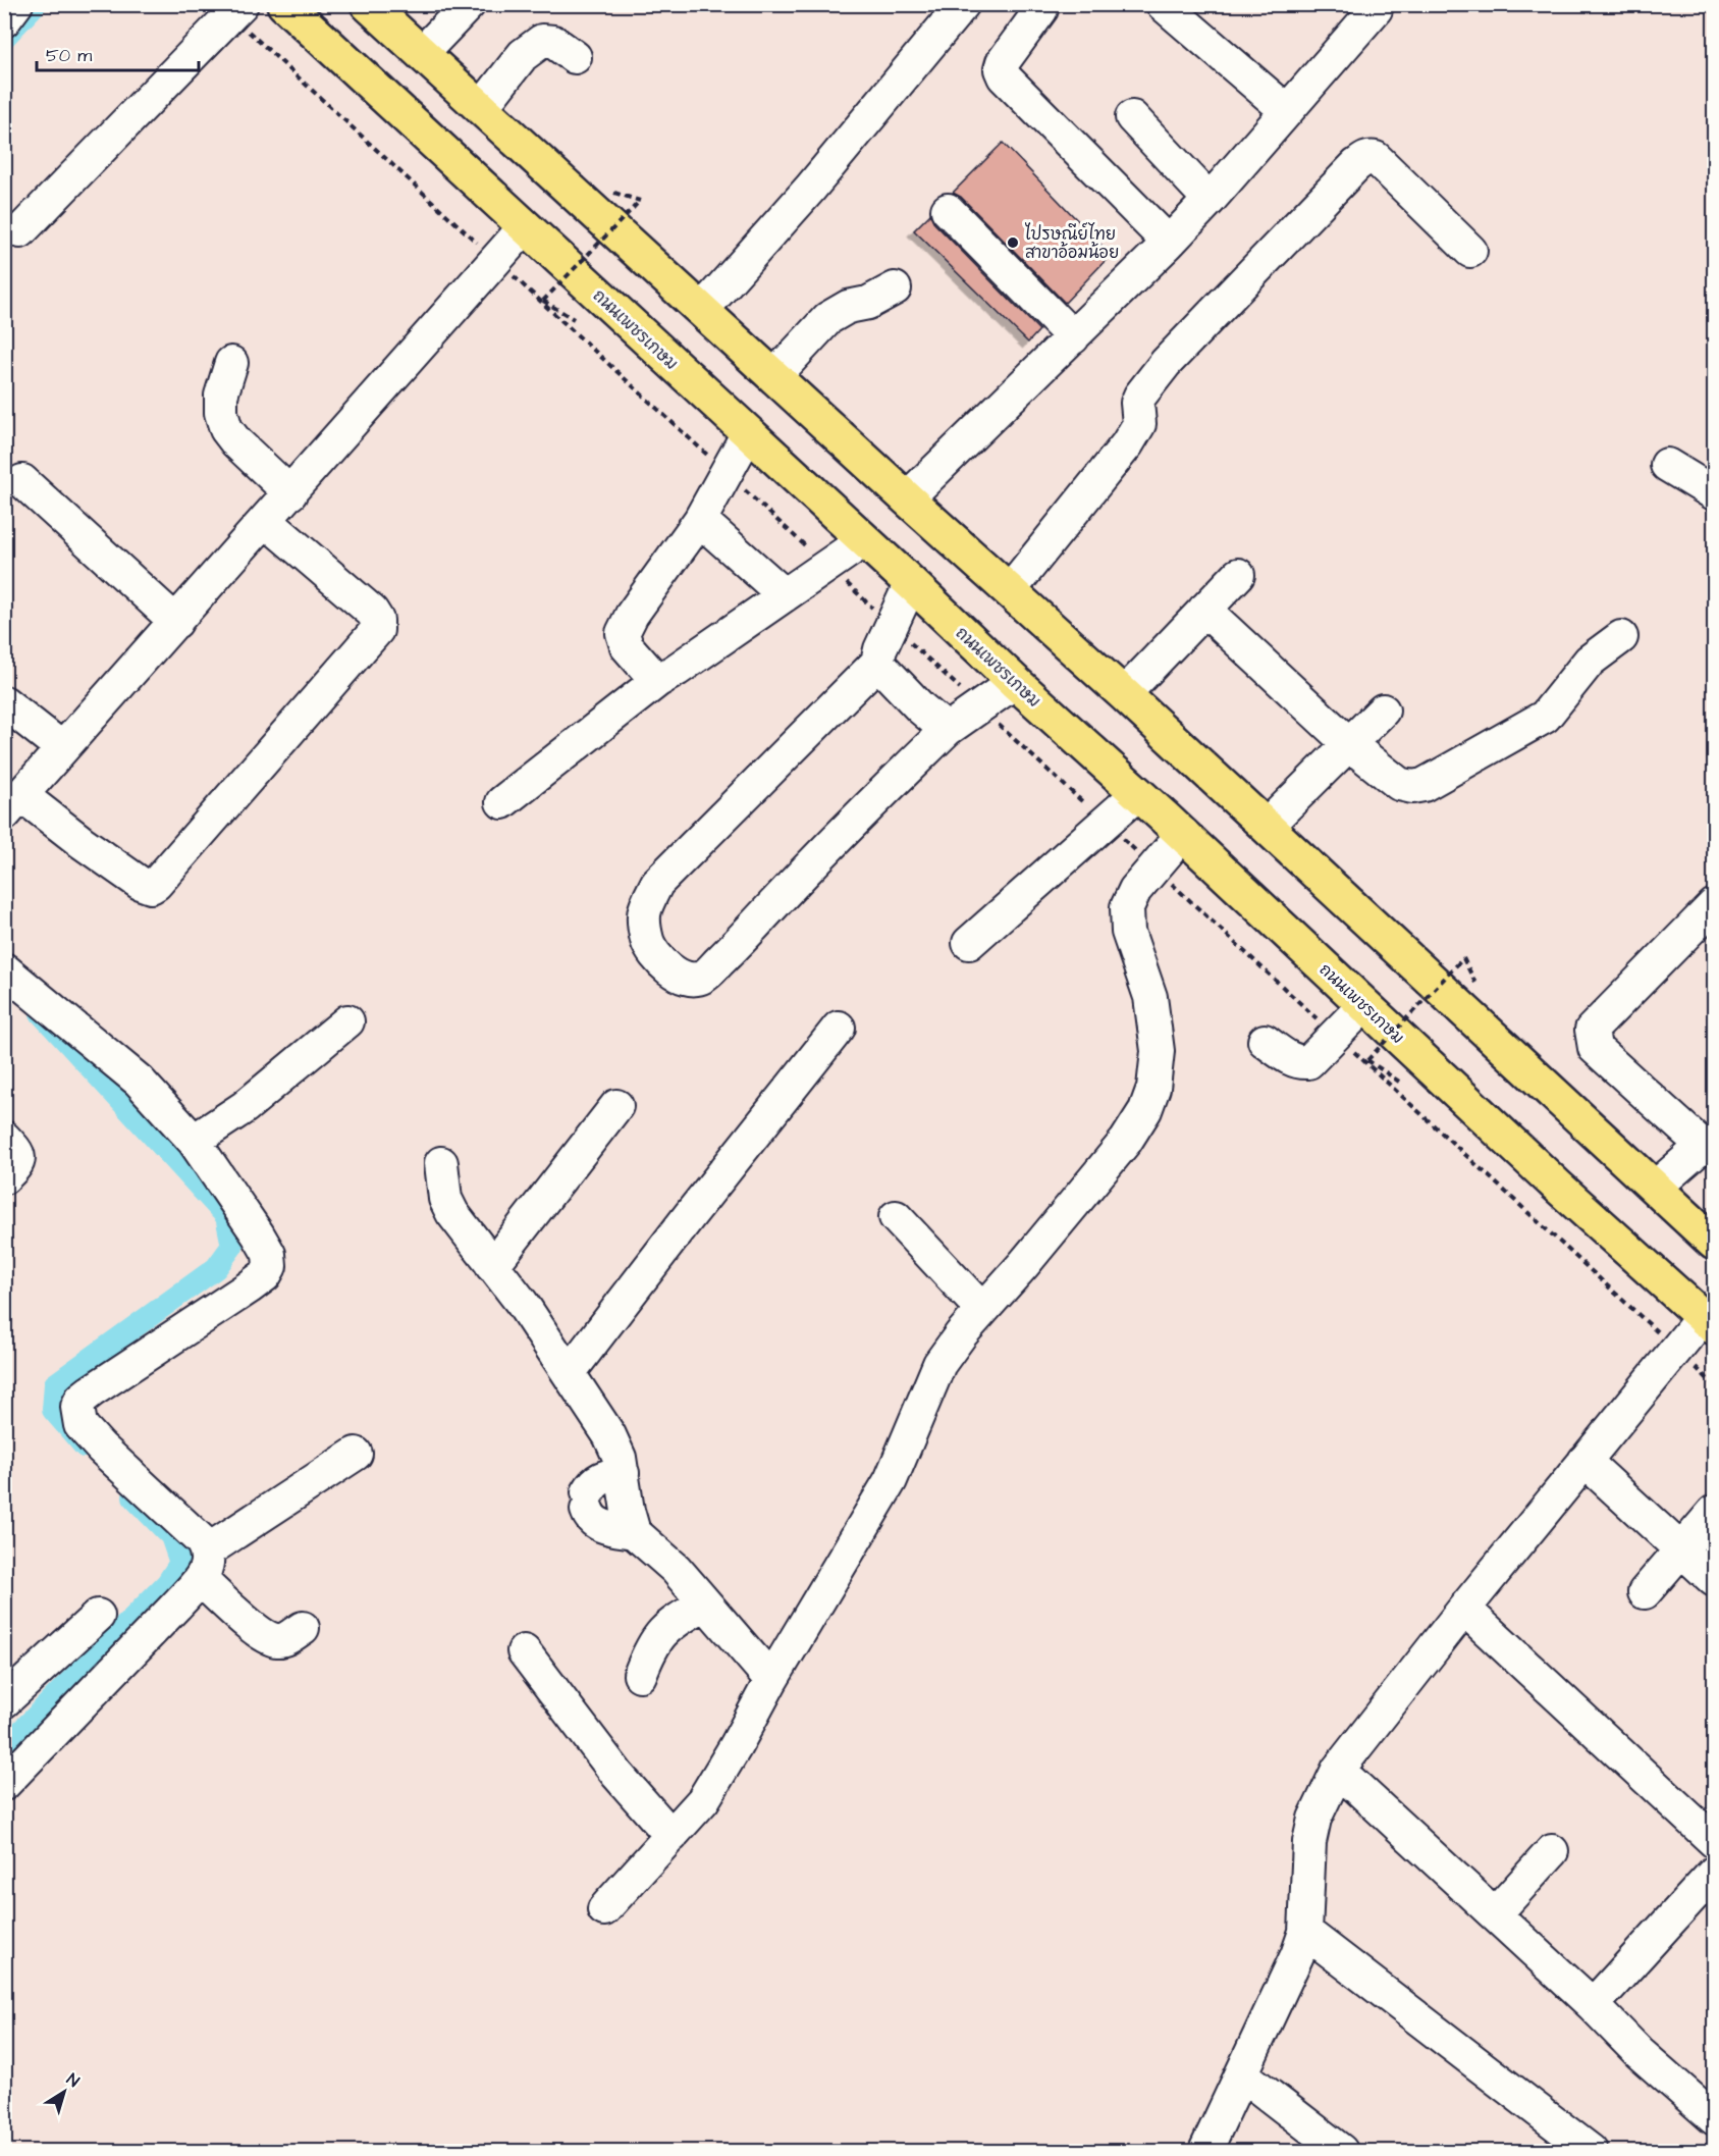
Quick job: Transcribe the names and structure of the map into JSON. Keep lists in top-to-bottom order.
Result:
{
  "streets": {
    "main road": ["ถนนเพชรเกษม"]
  },
  "places": ["ไปรษณีย์ไทย สาขาอ้อมน้อย"],
  "scale_bar": "50 m",
  "north": "top right"
}
